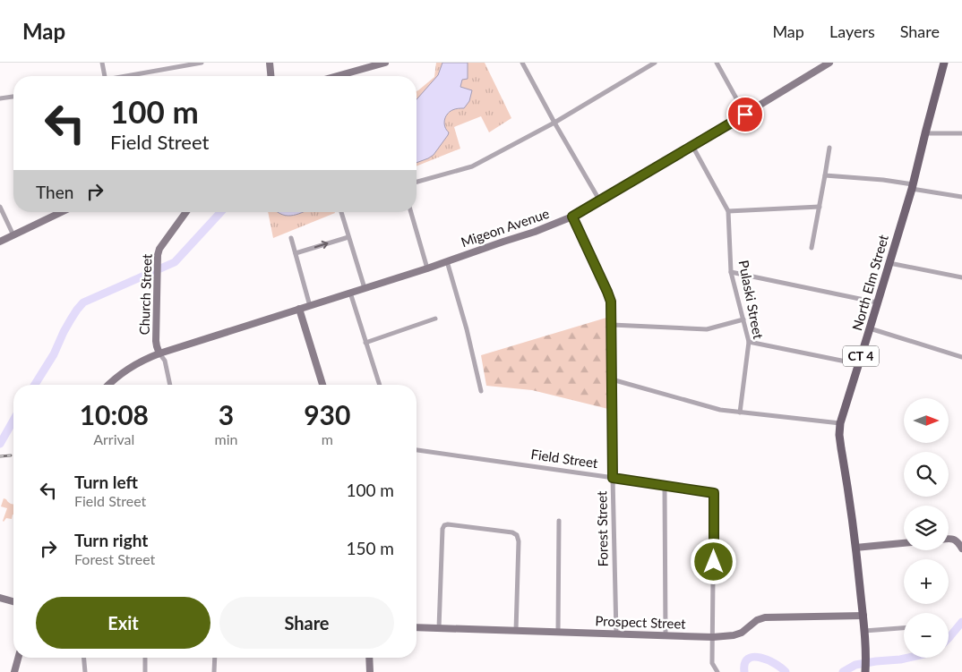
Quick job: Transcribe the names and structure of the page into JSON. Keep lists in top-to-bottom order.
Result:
{
  "streets": {
    "main road": [
      "Migeon Avenue",
      "North Elm Street",
      "Church Street",
      "CT 4",
      "Prospect Street"
    ],
    "street": ["Pulaski Street", "Field Street", "Forest Street"]
  },
  "crossings": [
    ["Migeon Avenue", "Church Street"],
    ["Migeon Avenue", "Pulaski Street"],
    ["Migeon Avenue", "Forest Street"],
    ["North Elm Street", "Prospect Street"],
    ["Field Street", "Forest Street"],
    ["Field Street", "Prospect Street"],
    ["Forest Street", "Prospect Street"]
  ],
  "north": "right",
  "page": {
    "header": "Map",
    "nav": ["Map", "Layers", "Share"],
    "turn": ["100 m", "Field Street"],
    "then": "Then",
    "eta": [
      "10:08",
      "Arrival",
      "3",
      "min",
      "930",
      "m"
    ],
    "map_buttons": ["+", "−"],
    "list": [
      {
        "name": "Turn left",
        "note": "Field Street",
        "value": "100 m"
      },
      {
        "name": "Turn right",
        "note": "Forest Street",
        "value": "150 m"
      }
    ],
    "buttons": ["Exit", "Share"]
  }
}
